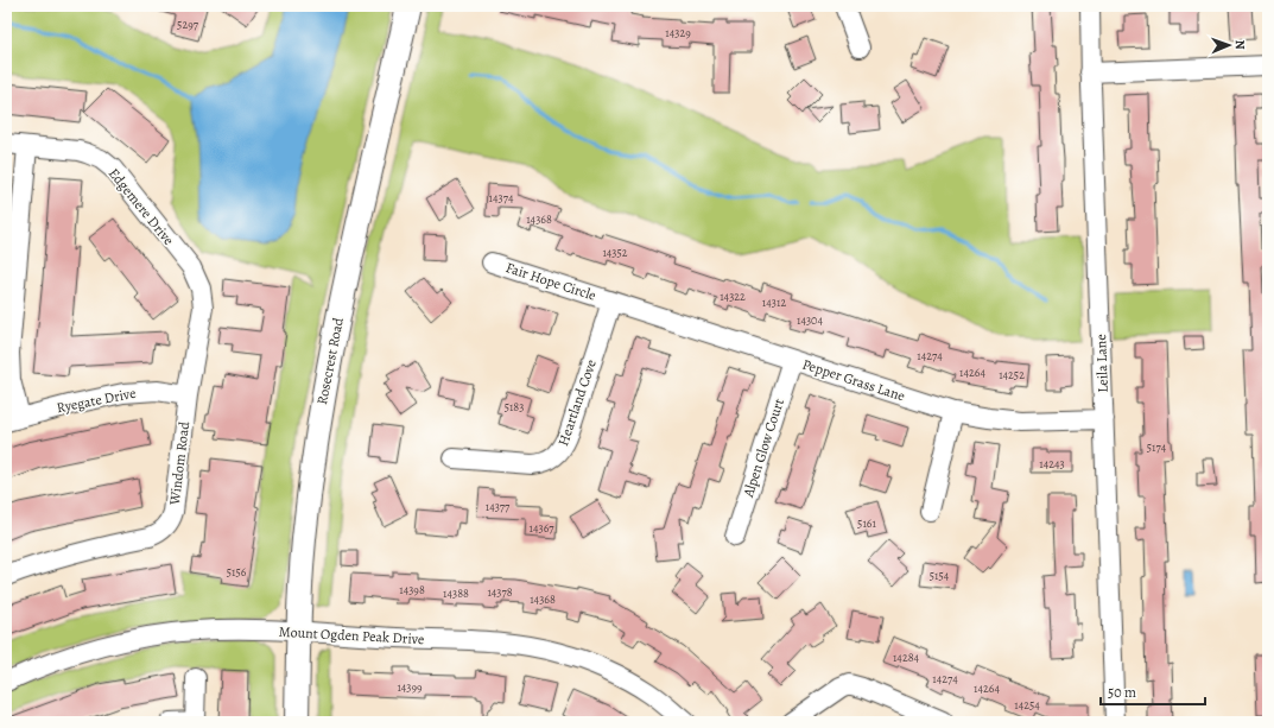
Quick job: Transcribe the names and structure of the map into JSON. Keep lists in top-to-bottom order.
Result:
{
  "streets": {
    "main road": ["Rosecrest Road"],
    "street": [
      "Edgemere Drive",
      "Fair Hope Circle",
      "Leila Lane",
      "Pepper Grass Lane",
      "Ryegate Drive",
      "Heartland Cove",
      "Alpen Glow Court",
      "Windom Road",
      "Mount Ogden Peak Drive"
    ]
  },
  "crossings": [
    ["Edgemere Drive", "Windom Road"],
    ["Fair Hope Circle", "Pepper Grass Lane"],
    ["Fair Hope Circle", "Heartland Cove"],
    ["Rosecrest Road", "Mount Ogden Peak Drive"],
    ["Leila Lane", "Pepper Grass Lane"],
    ["Pepper Grass Lane", "Heartland Cove"],
    ["Pepper Grass Lane", "Alpen Glow Court"],
    ["Ryegate Drive", "Windom Road"]
  ],
  "house_numbers": [
    "5297",
    "14329",
    "14374",
    "14368",
    "14352",
    "14322",
    "14312",
    "14304",
    "14274",
    "14264",
    "14252",
    "5183",
    "5174",
    "14243",
    "14377",
    "5161",
    "14367",
    "5156",
    "5154",
    "14398",
    "14378",
    "14388",
    "14368",
    "14284",
    "14274",
    "14399",
    "14264",
    "14254"
  ],
  "scale_bar": "50 m",
  "north": "right"
}
